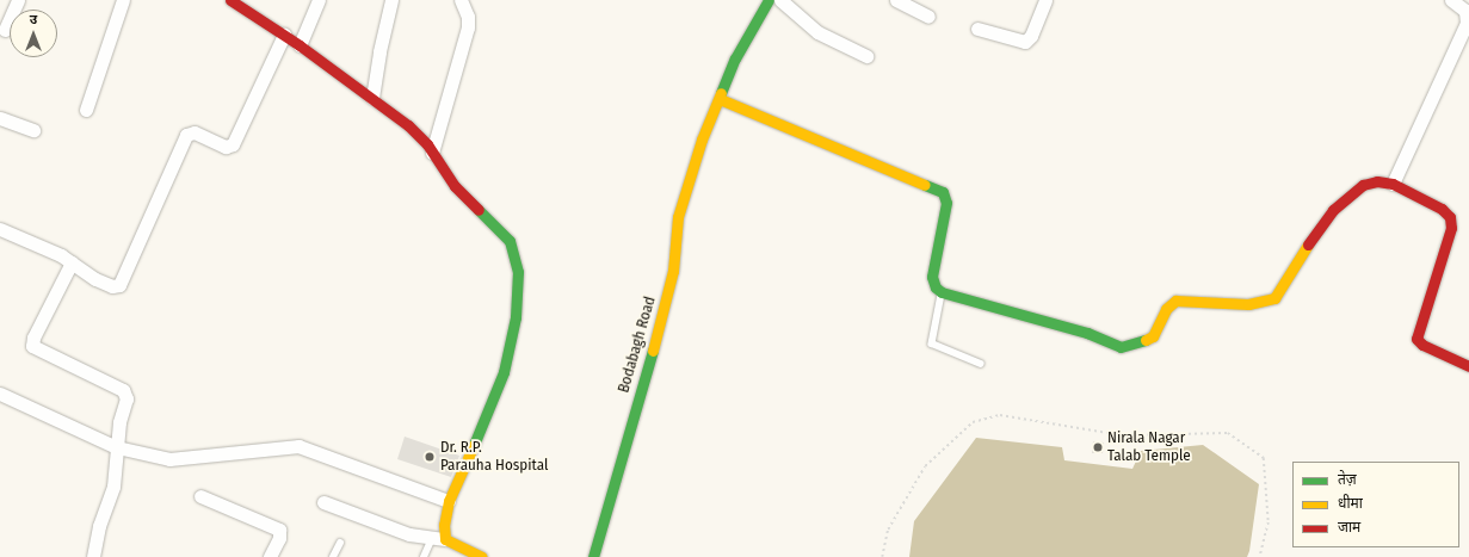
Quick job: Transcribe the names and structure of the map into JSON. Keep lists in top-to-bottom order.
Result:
{
  "streets": {
    "street": ["Bodabagh Road"]
  },
  "places": ["Nirala Nagar Talab Temple", "Dr. R.P. Parauha Hospital"],
  "legend": ["तेज़", "धीमा", "जाम"],
  "north": "top"
}
